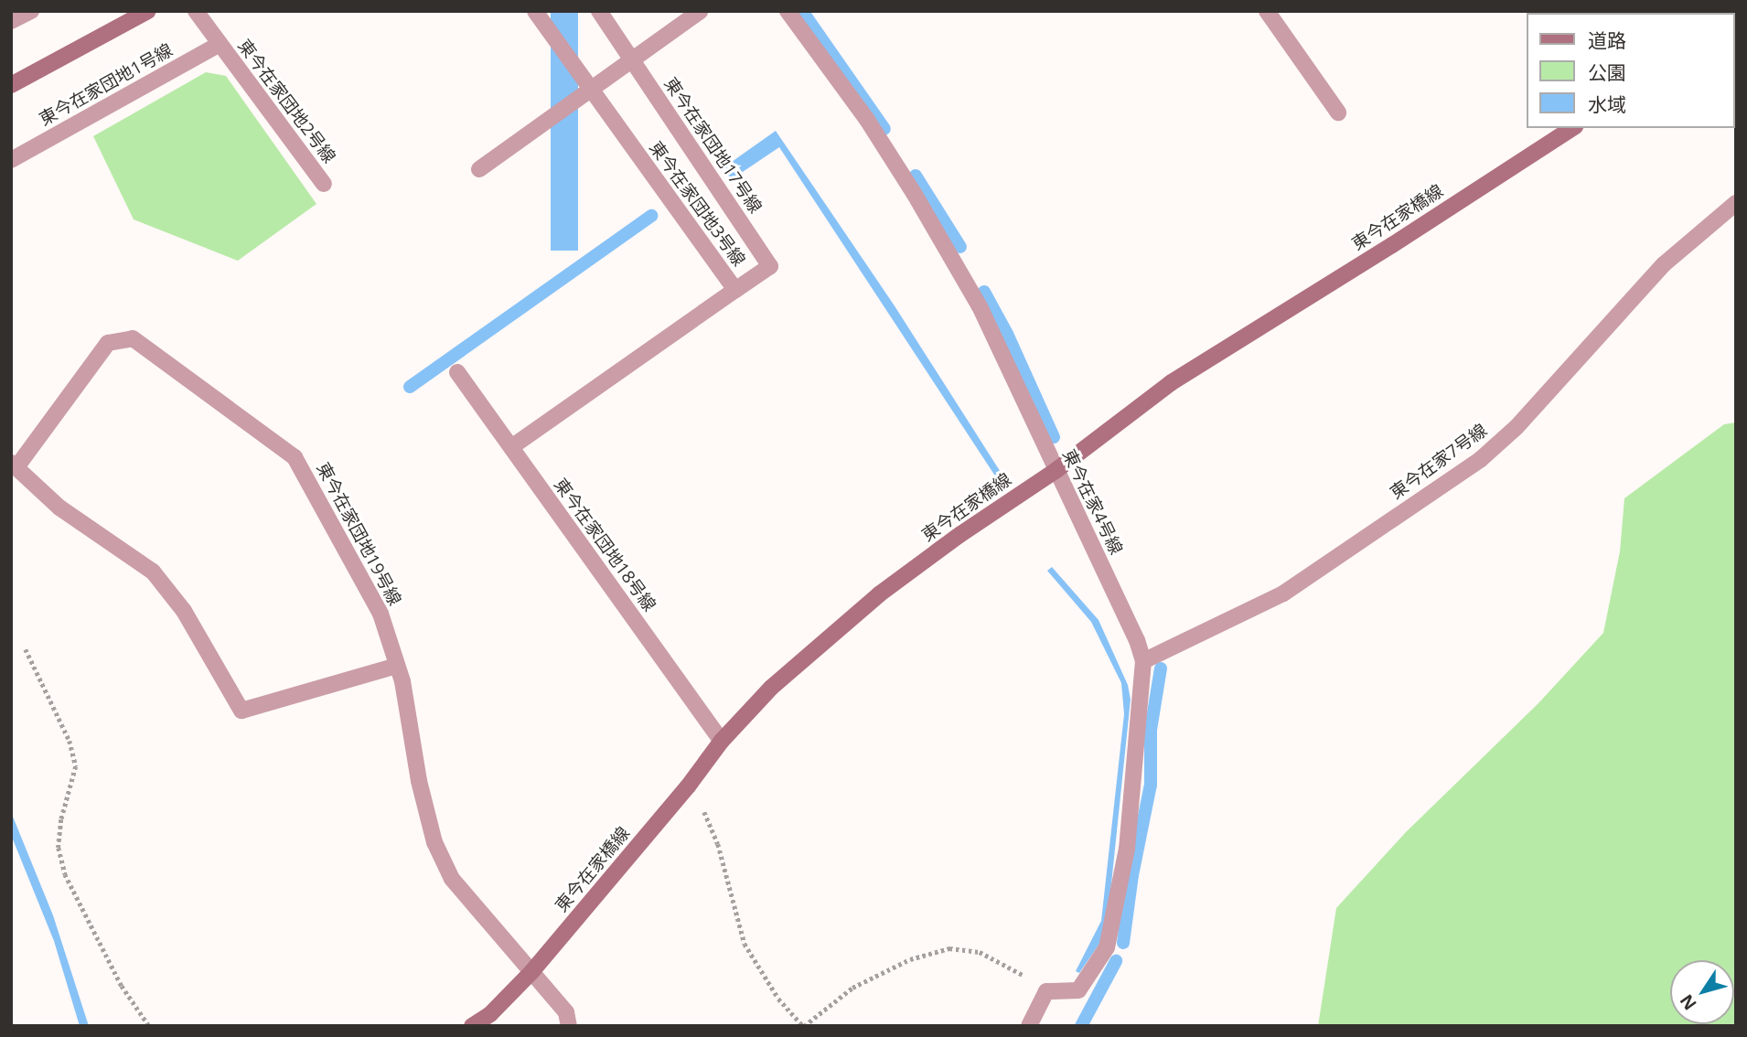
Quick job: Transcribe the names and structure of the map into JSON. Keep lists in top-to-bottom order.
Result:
{
  "streets": {
    "street": [
      "東今在家団地1号線",
      "東今在家団地2号線",
      "東今在家団地17号線",
      "東今在家団地3号線",
      "東今在家橋線",
      "東今在家7号線",
      "東今在家4号線",
      "東今在家団地19号線",
      "東今在家団地18号線"
    ]
  },
  "crossings": [
    ["東今在家団地1号線", "東今在家団地2号線"],
    ["東今在家団地17号線", "東今在家団地3号線"],
    ["東今在家団地3号線", "東今在家団地18号線"],
    ["東今在家橋線", "東今在家4号線"],
    ["東今在家橋線", "東今在家団地19号線"],
    ["東今在家橋線", "東今在家団地18号線"],
    ["東今在家7号線", "東今在家4号線"]
  ],
  "legend": ["道路", "公園", "水域"],
  "north": "bottom left"
}
